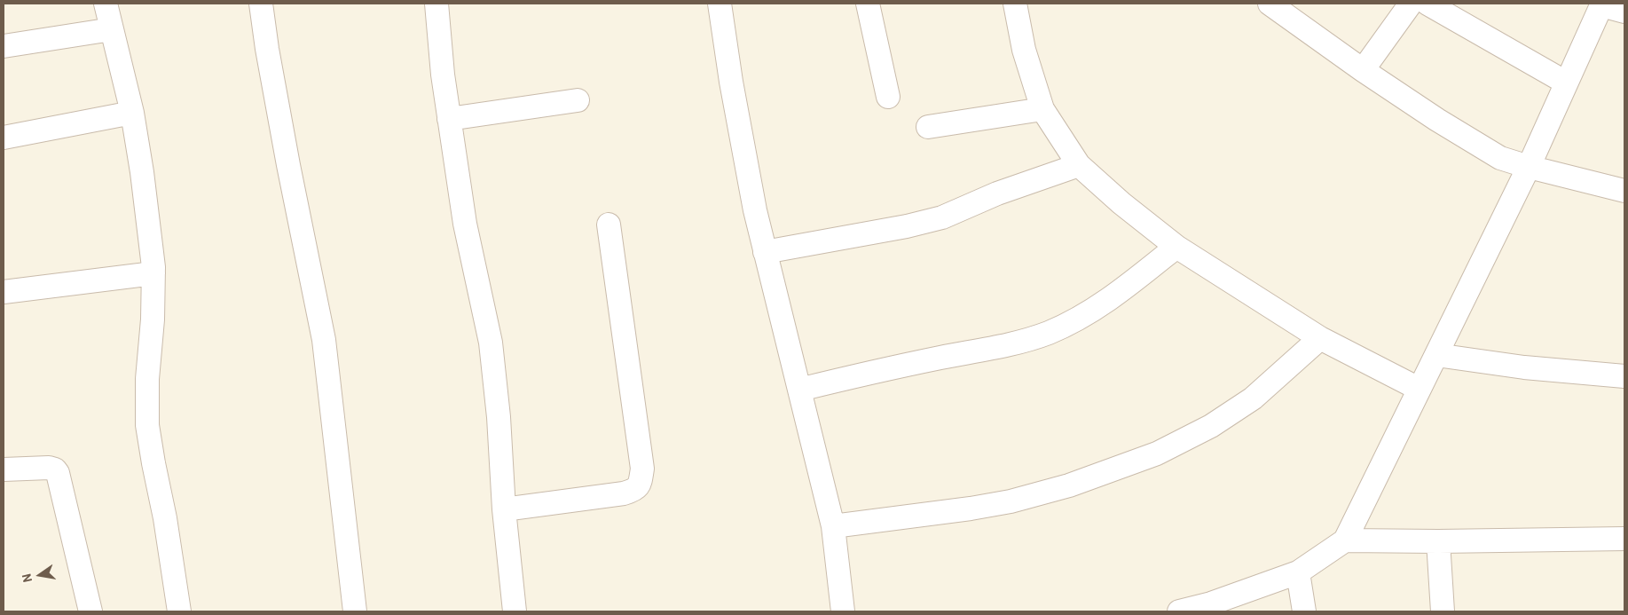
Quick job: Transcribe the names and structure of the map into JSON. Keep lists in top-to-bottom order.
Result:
{
  "north": "left"
}
